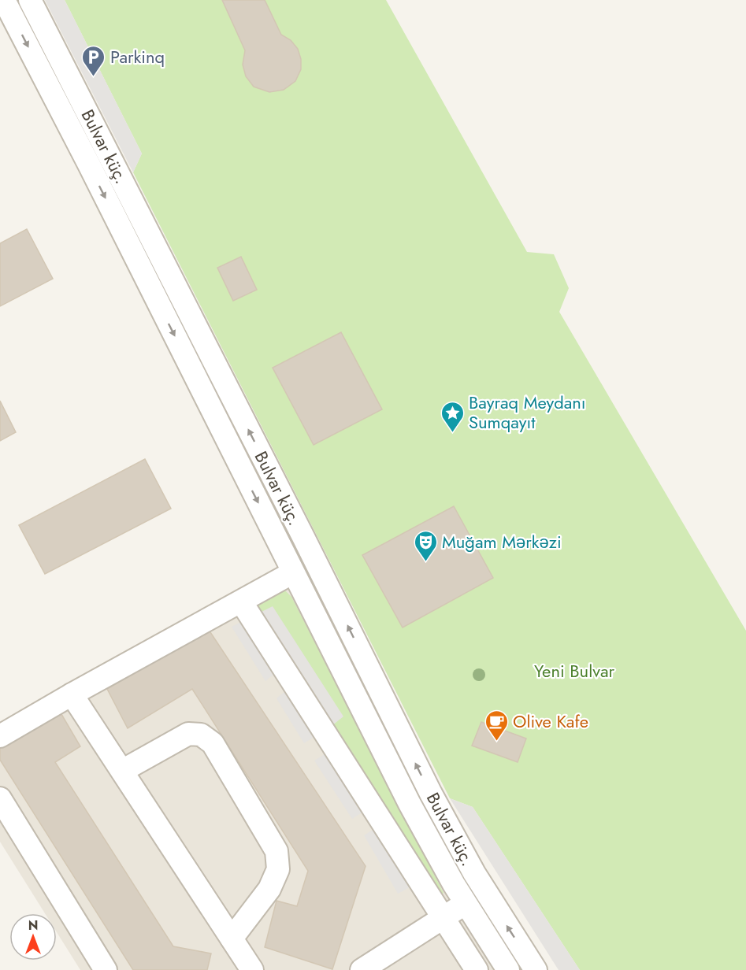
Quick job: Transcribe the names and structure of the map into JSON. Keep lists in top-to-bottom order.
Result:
{
  "streets": {
    "street": ["Bulvar küç."]
  },
  "parks": ["Yeni Bulvar"],
  "places": {
    "parking": ["Parkinq"],
    "place": ["Bayraq Meydanı Sumqayıt"],
    "theatre": ["Muğam Mərkəzi"],
    "cafe": ["Olive Kafe"]
  },
  "north": "top"
}
